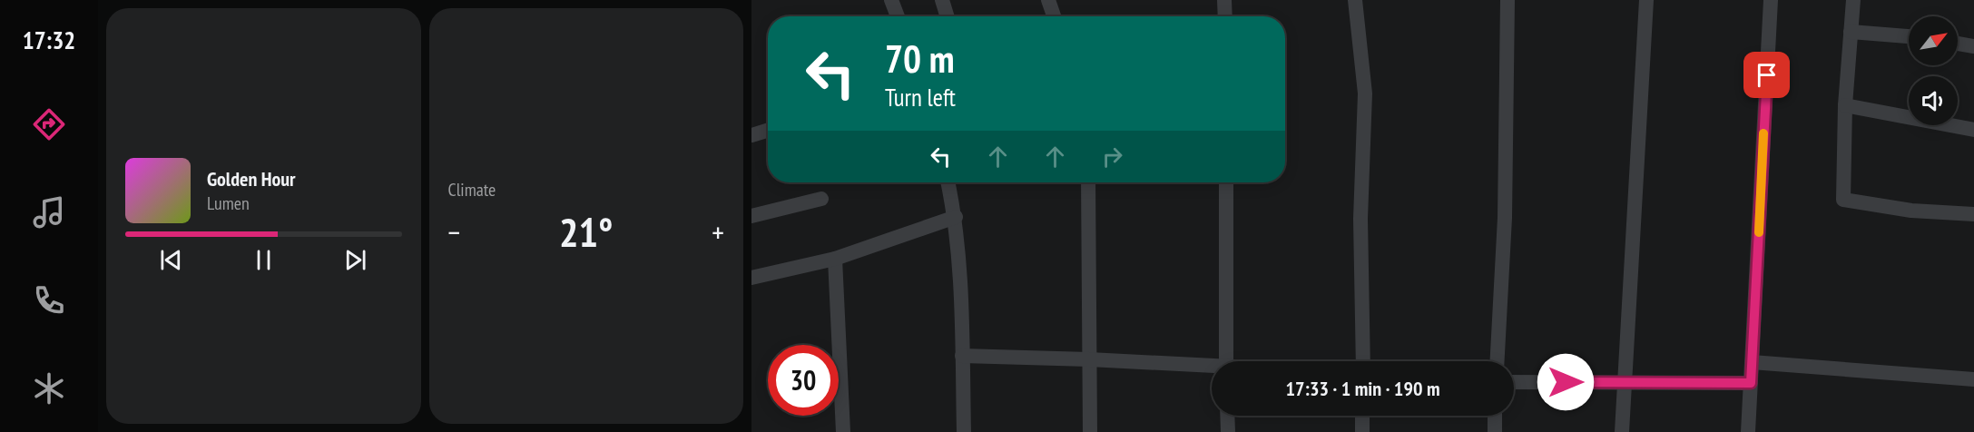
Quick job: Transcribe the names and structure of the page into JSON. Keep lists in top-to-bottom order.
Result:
{
  "north": "top right",
  "page": {
    "tabs": "17:32",
    "tile": "Climate",
    "turn": ["70 m", "Turn left"],
    "song": ["Golden Hour", "Lumen"],
    "heat": ["−", "21°", "+"],
    "limit": "30",
    "trip": "17:33 · 1 min · 190 m"
  }
}
